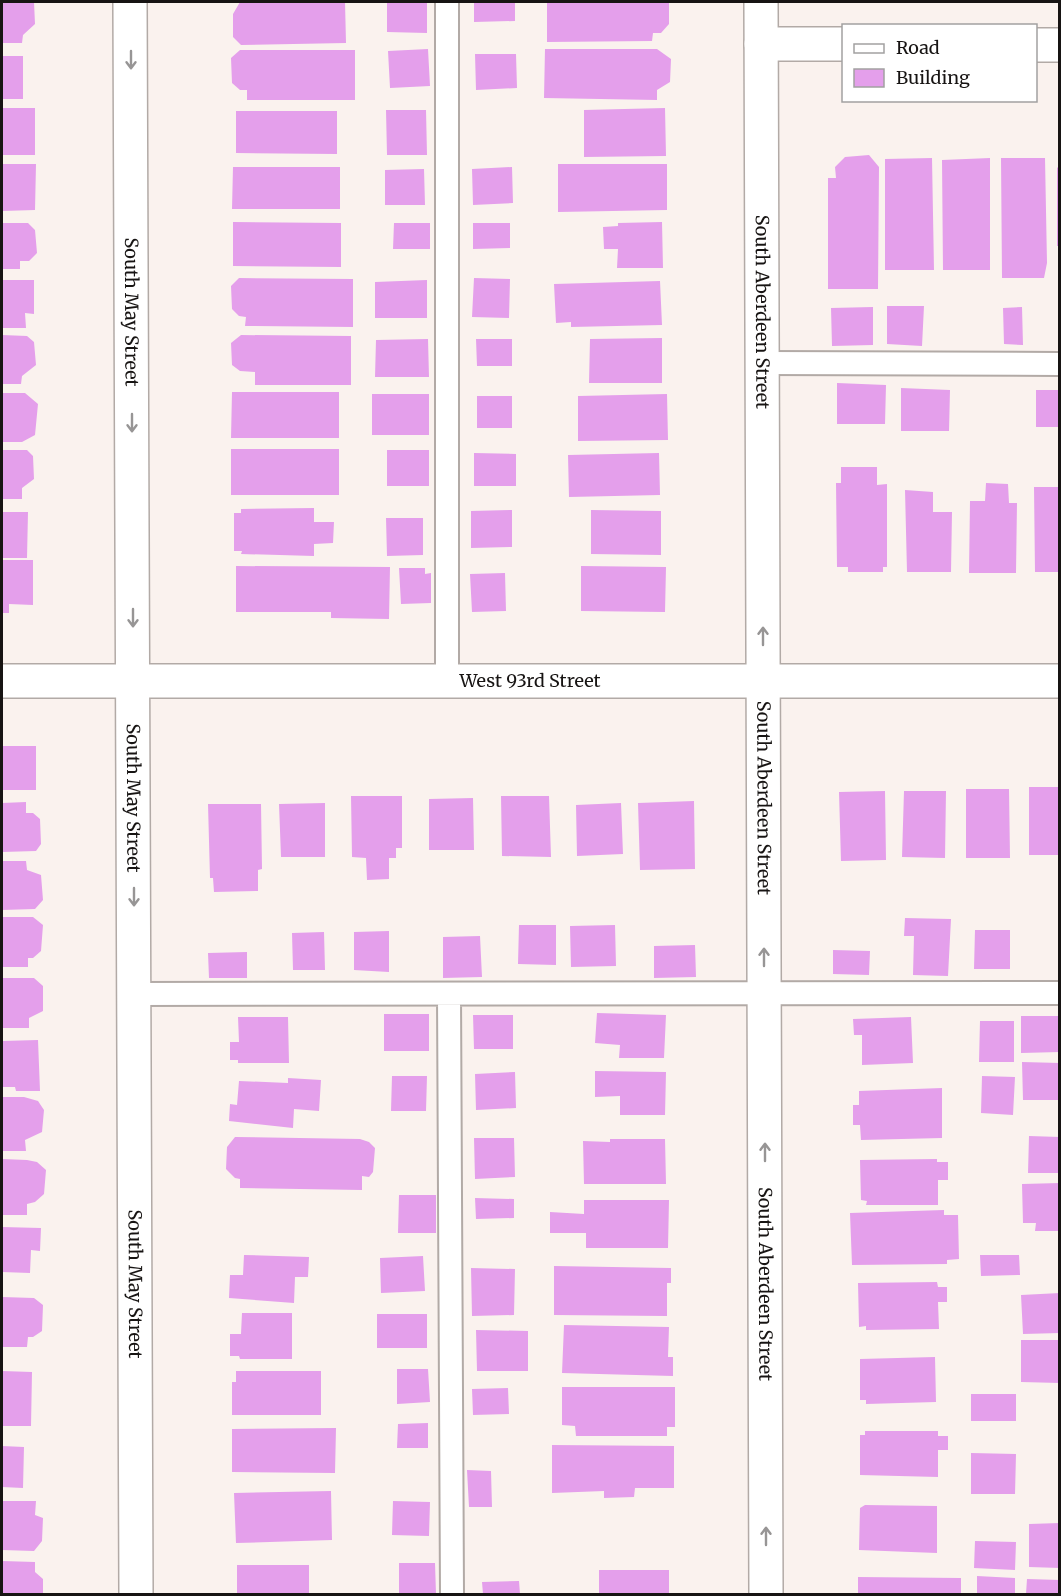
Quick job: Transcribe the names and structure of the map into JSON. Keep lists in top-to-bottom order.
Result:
{
  "streets": {
    "street": ["South May Street", "South Aberdeen Street", "West 93rd Street"]
  },
  "crossings": [
    ["South May Street", "West 93rd Street"],
    ["South Aberdeen Street", "West 93rd Street"]
  ],
  "one_way": ["South May Street", "South Aberdeen Street"],
  "legend": ["Road", "Building"]
}
